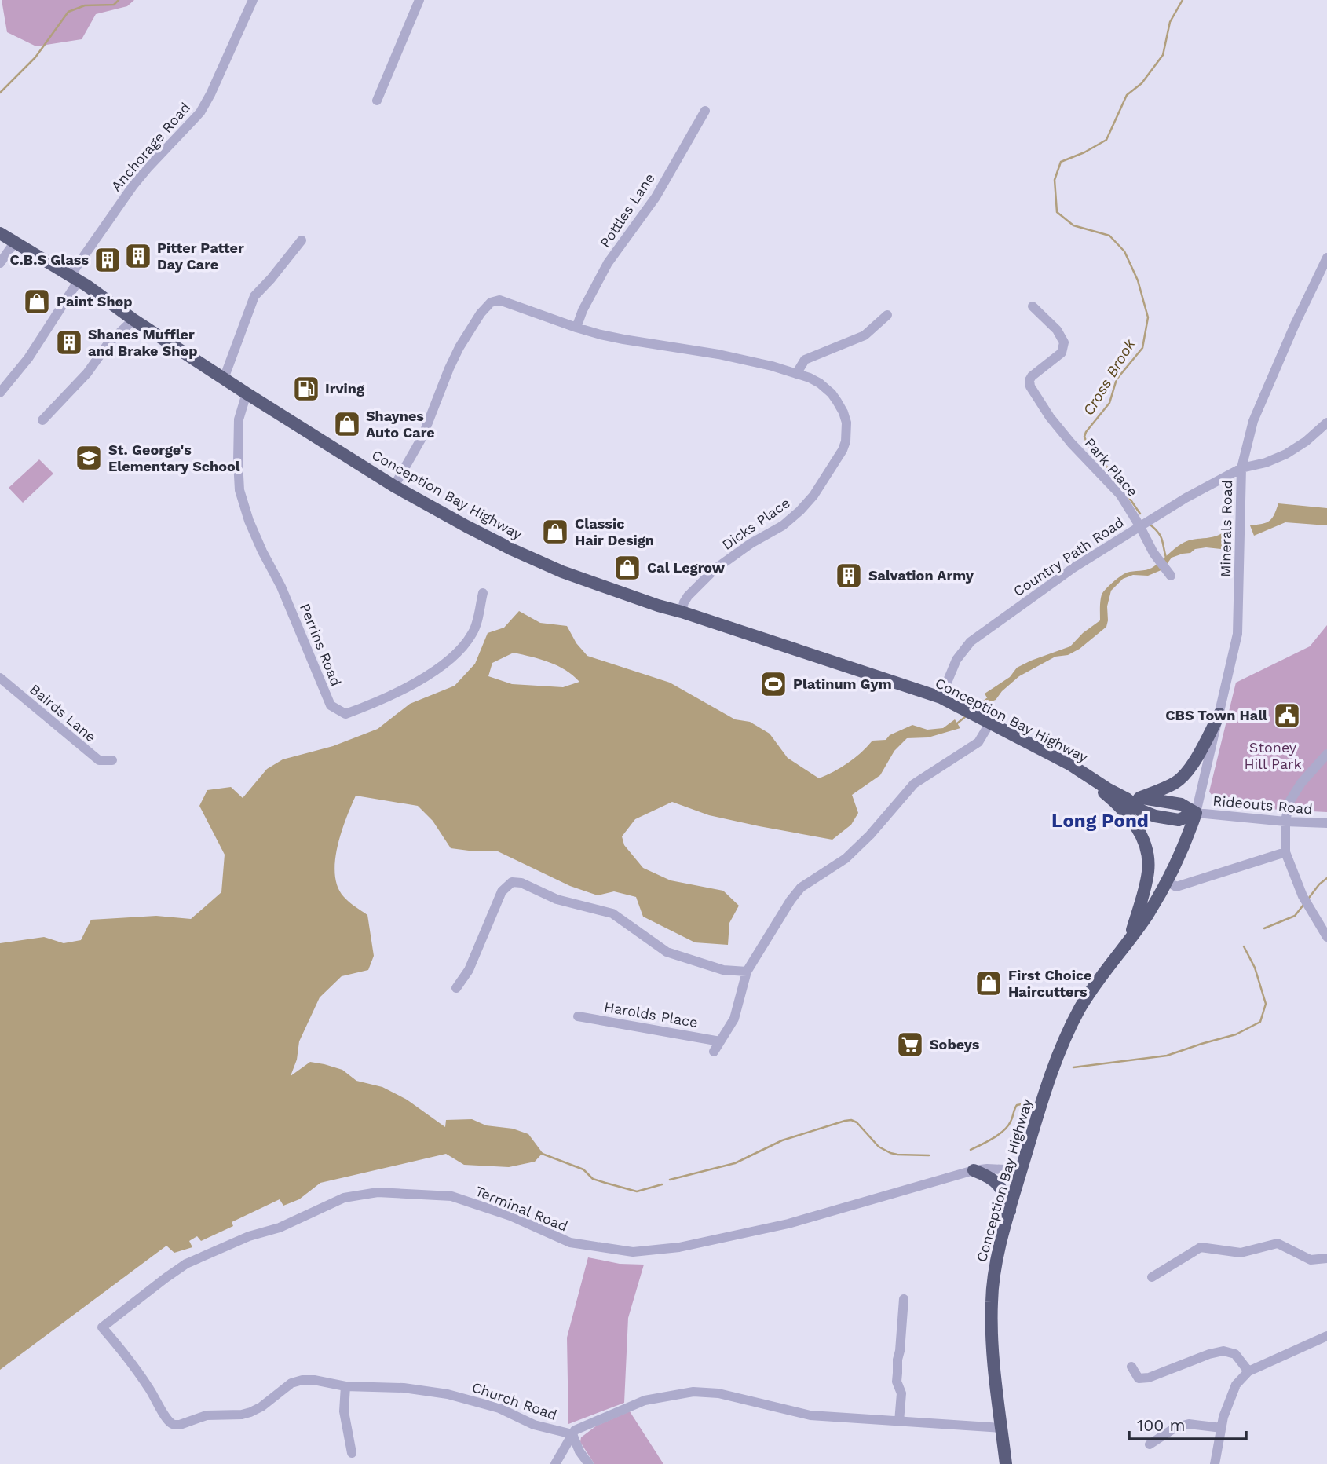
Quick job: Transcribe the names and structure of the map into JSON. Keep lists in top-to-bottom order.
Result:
{
  "streets": {
    "main road": ["Conception Bay Highway"],
    "street": [
      "Anchorage Road",
      "Pottles Lane",
      "Park Place",
      "Dicks Place",
      "Minerals Road",
      "Country Path Road",
      "Perrins Road",
      "Bairds Lane",
      "Rideouts Road",
      "Harolds Place",
      "Terminal Road",
      "Church Road"
    ]
  },
  "crossings": [
    ["Anchorage Road", "Conception Bay Highway"],
    ["Pottles Lane", "Dicks Place"],
    ["Park Place", "Country Path Road"],
    ["Conception Bay Highway", "Dicks Place"],
    ["Conception Bay Highway", "Minerals Road"],
    ["Conception Bay Highway", "Country Path Road"],
    ["Conception Bay Highway", "Perrins Road"],
    ["Conception Bay Highway", "Rideouts Road"],
    ["Conception Bay Highway", "Terminal Road"],
    ["Minerals Road", "Country Path Road"],
    ["Minerals Road", "Rideouts Road"],
    ["Terminal Road", "Church Road"]
  ],
  "districts": ["Long Pond"],
  "water": ["Cross Brook"],
  "parks": ["Stoney Hill Park"],
  "places": {
    "building": [
      "Pitter Patter Day Care",
      "C.B.S Glass",
      "Shanes Muffler and Brake Shop",
      "Salvation Army"
    ],
    "shop": [
      "Paint Shop",
      "Shaynes Auto Care",
      "Classic Hair Design",
      "Cal Legrow",
      "First Choice Haircutters"
    ],
    "fuel station": ["Irving"],
    "school or university": ["St. George's Elementary School"],
    "sports": ["Platinum Gym"],
    "public building": ["CBS Town Hall"],
    "supermarket": ["Sobeys"]
  },
  "scale_bar": "100 m"
}
